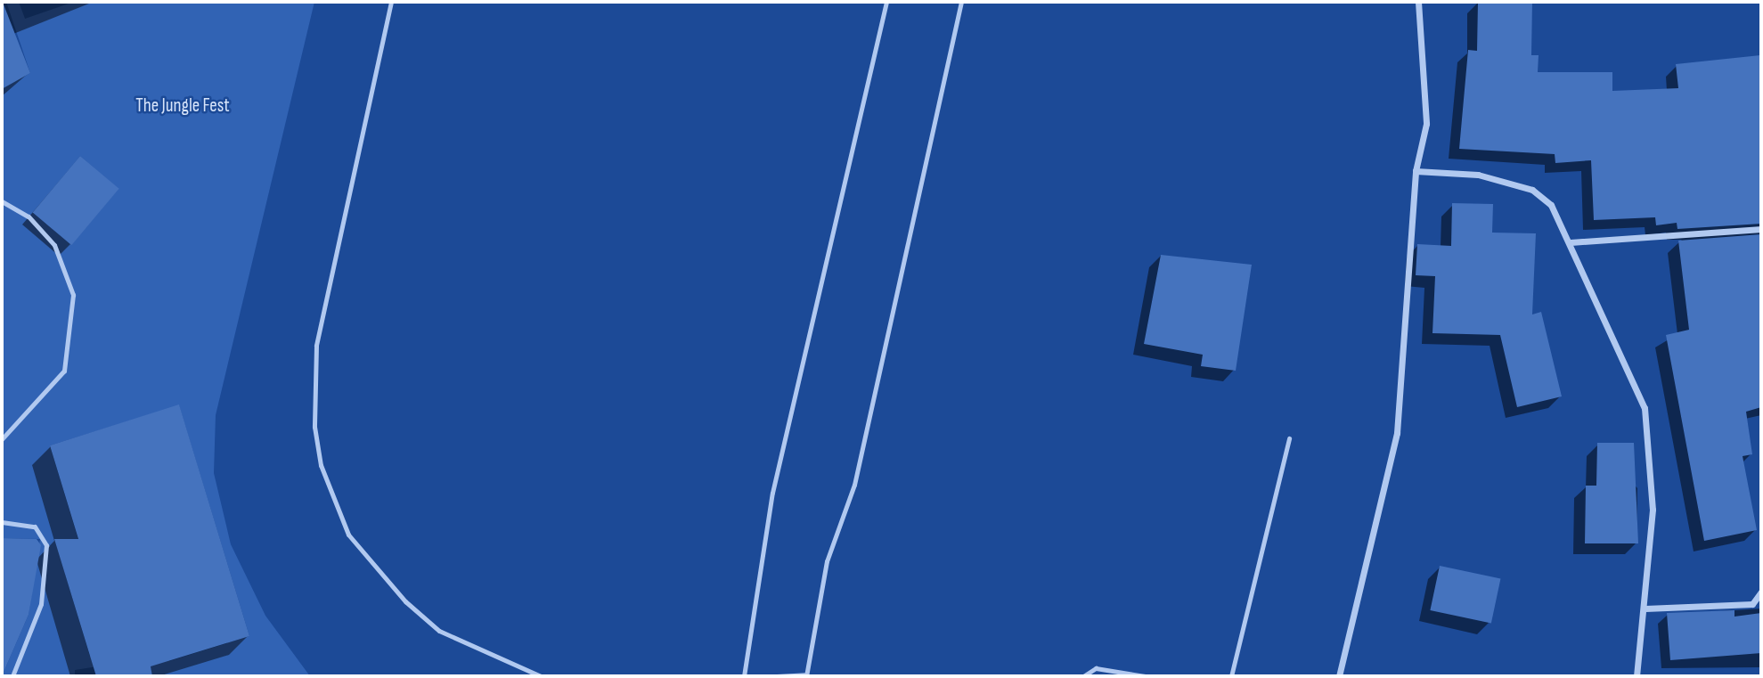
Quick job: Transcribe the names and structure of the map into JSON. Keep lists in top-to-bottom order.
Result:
{
  "parks": ["The Jungle Fest"]
}
